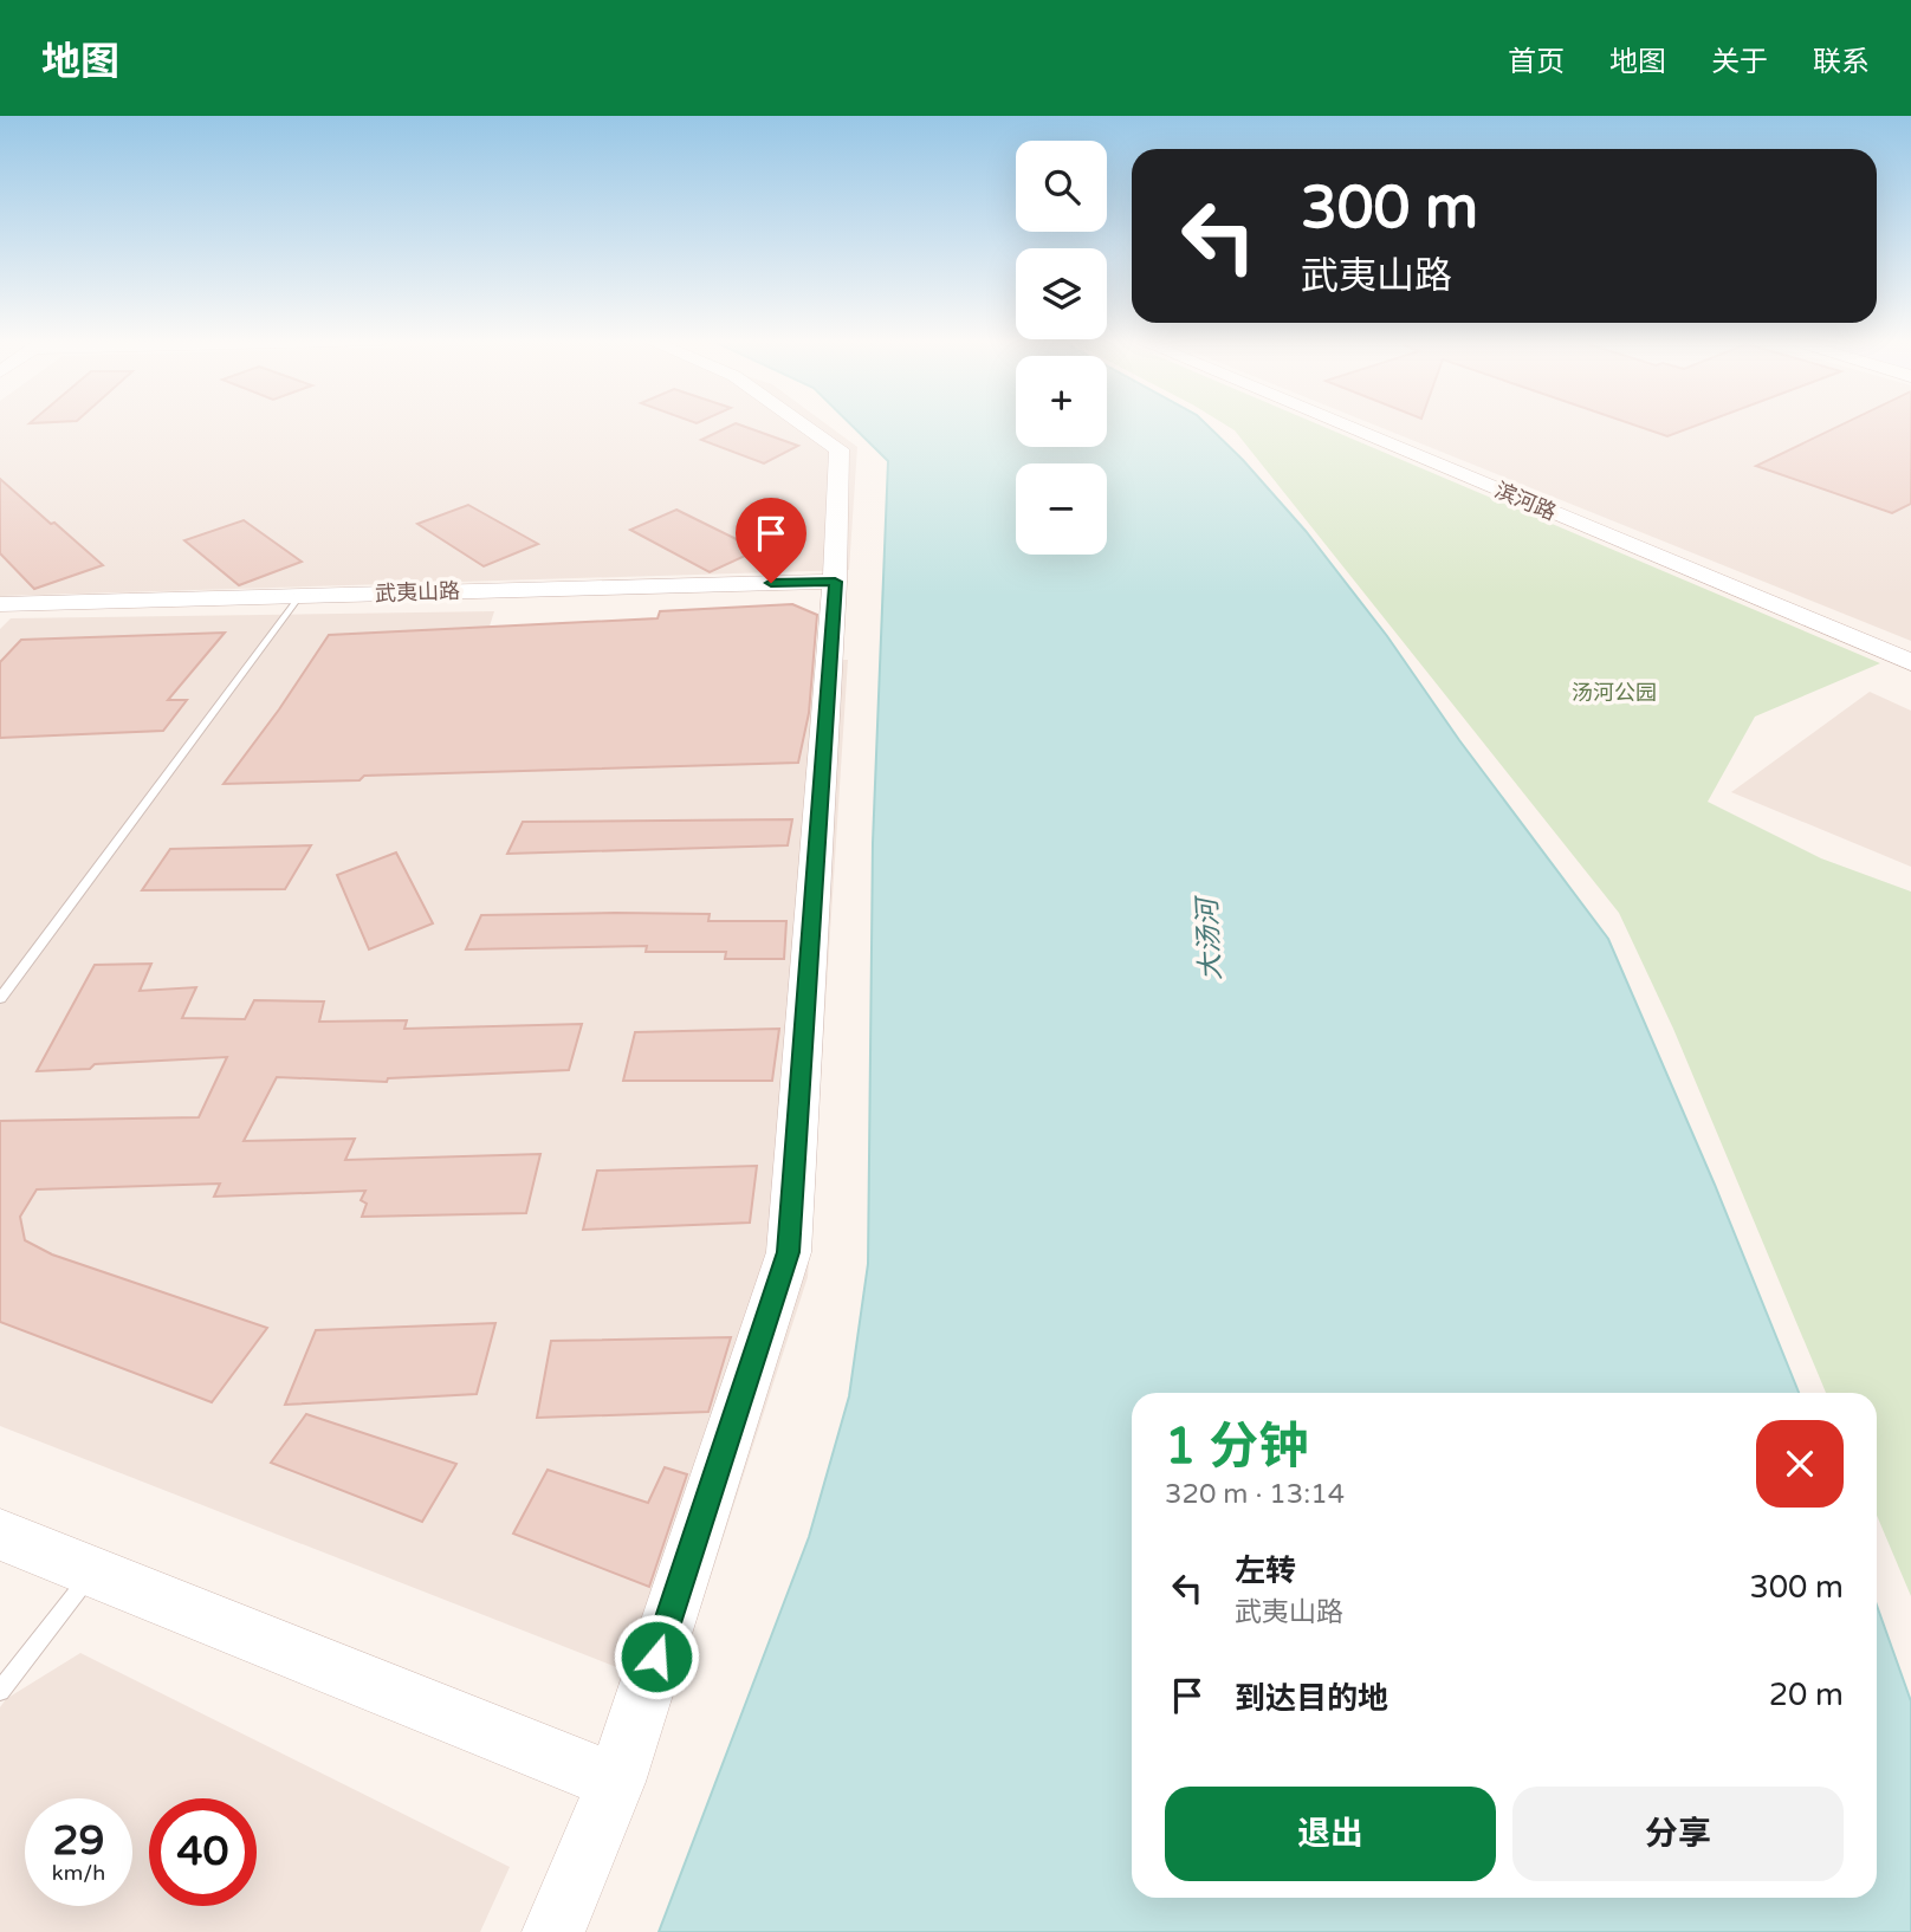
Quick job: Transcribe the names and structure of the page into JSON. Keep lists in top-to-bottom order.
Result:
{
  "streets": {
    "street": ["滨河路", "武夷山路"]
  },
  "water": ["大汤河"],
  "parks": ["汤河公园"],
  "page": {
    "header": "地图",
    "nav": [
      "首页",
      "地图",
      "关于",
      "联系"
    ],
    "map_buttons": ["+", "−"],
    "turn": ["300 m", "武夷山路"],
    "heading": ["1 分钟", "320 m · 13:14"],
    "list": [
      {
        "name": "左转",
        "note": "武夷山路",
        "value": "300 m"
      },
      {
        "name": "到达目的地",
        "value": "20 m"
      }
    ],
    "buttons": ["退出", "分享"],
    "speed": "29 km/h",
    "limit": "40"
  }
}
